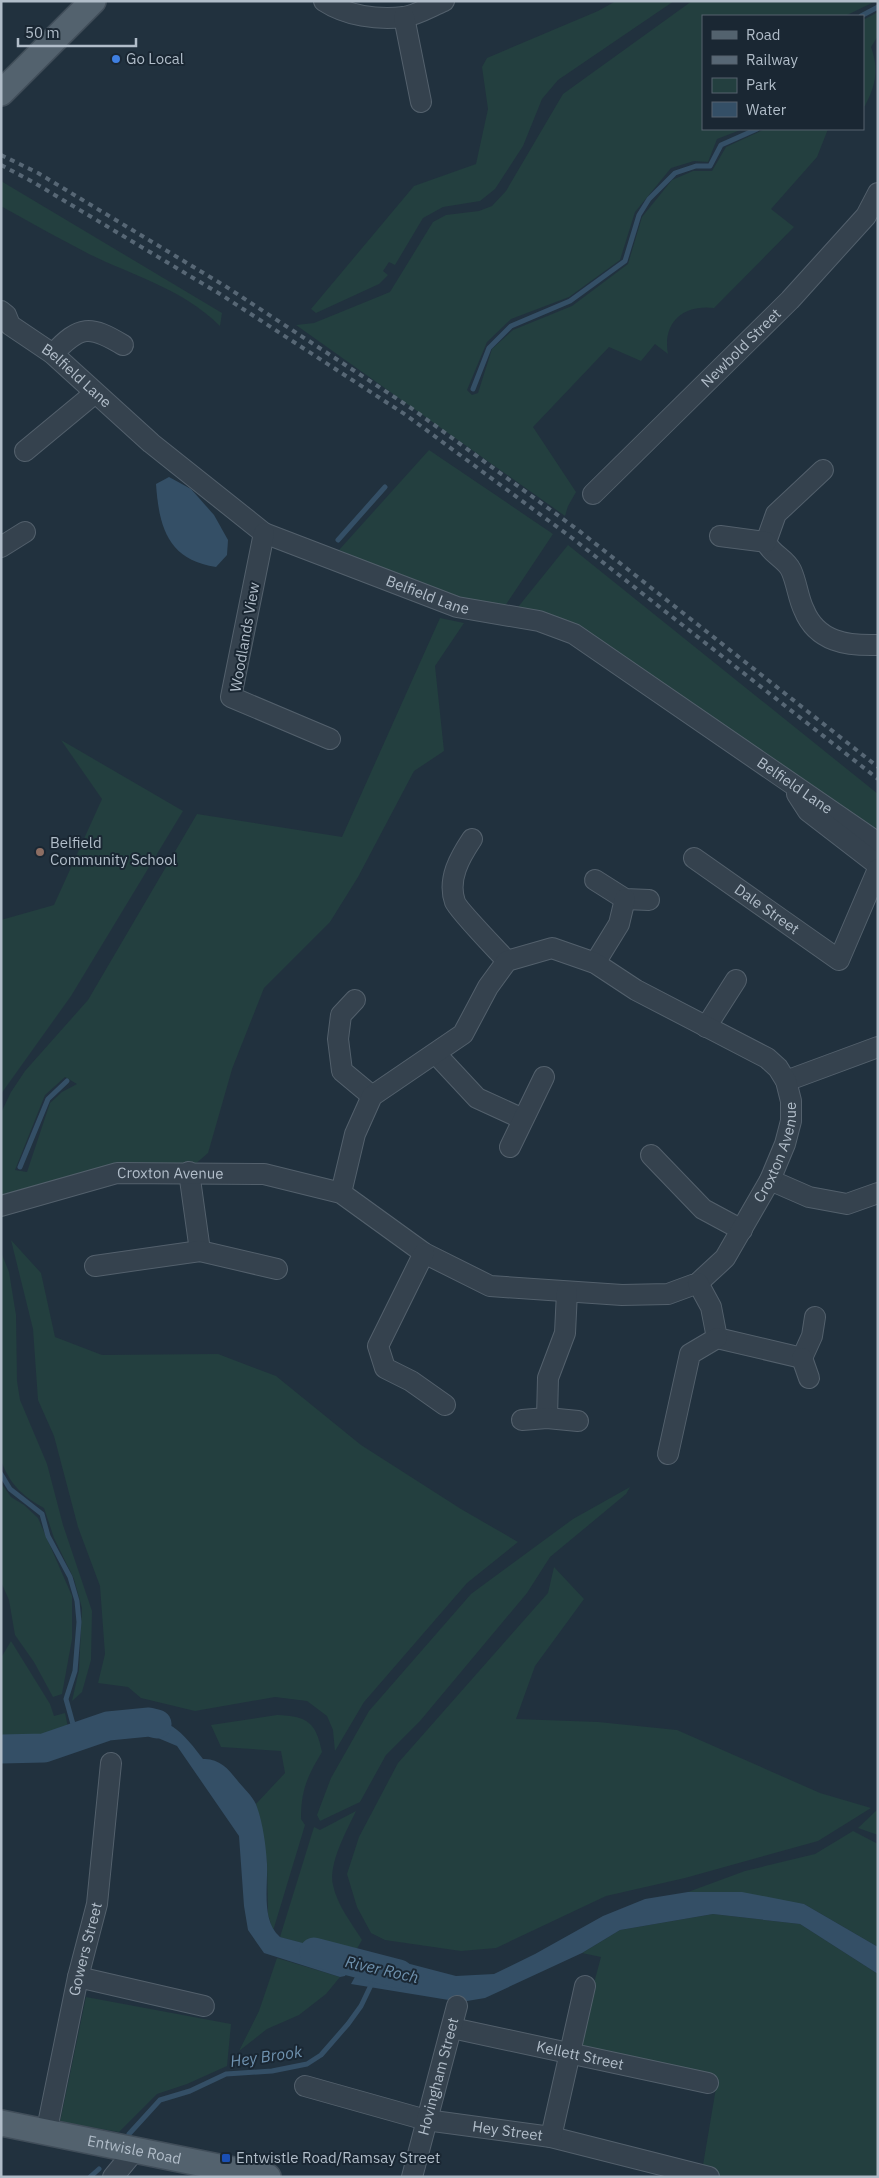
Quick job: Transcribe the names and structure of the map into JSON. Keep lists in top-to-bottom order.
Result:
{
  "streets": {
    "main road": ["Entwisle Road"],
    "street": [
      "Newbold Street",
      "Belfield Lane",
      "Woodlands View",
      "Dale Street",
      "Croxton Avenue",
      "Gowers Street",
      "Kellett Street",
      "Hovingham Street",
      "Hey Street"
    ]
  },
  "crossings": [
    ["Belfield Lane", "Woodlands View"],
    ["Gowers Street", "Entwisle Road"],
    ["Kellett Street", "Hovingham Street"],
    ["Hovingham Street", "Hey Street"]
  ],
  "water": ["River Roch", "Hey Brook"],
  "places": {
    "other": ["Go Local", "Belfield Community School"],
    "transit": ["Entwistle Road/Ramsay Street"]
  },
  "legend": [
    "Road",
    "Railway",
    "Park",
    "Water"
  ],
  "scale_bar": "50 m"
}
